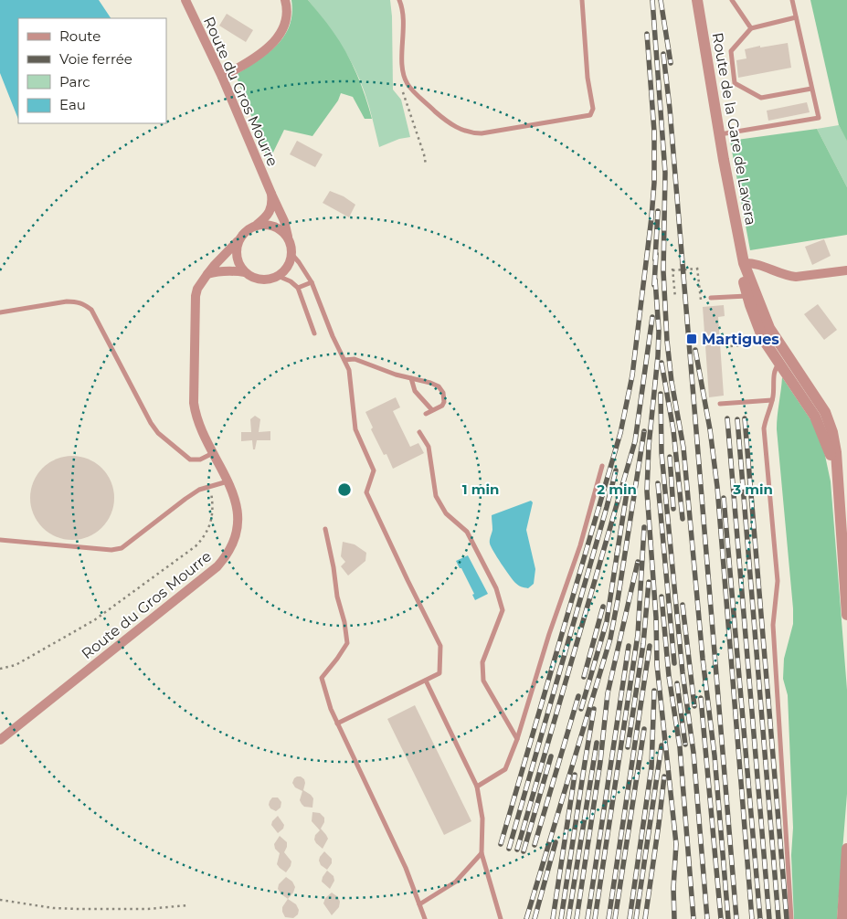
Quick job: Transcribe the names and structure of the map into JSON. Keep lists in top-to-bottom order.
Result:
{
  "streets": {
    "street": ["Route du Gros Mourre", "Route de la Gare de Lavera"]
  },
  "places": {
    "transit": ["Martigues"]
  },
  "legend": [
    "Route",
    "Voie ferrée",
    "Parc",
    "Eau"
  ],
  "rings": ["1 min", "2 min", "3 min"]
}
